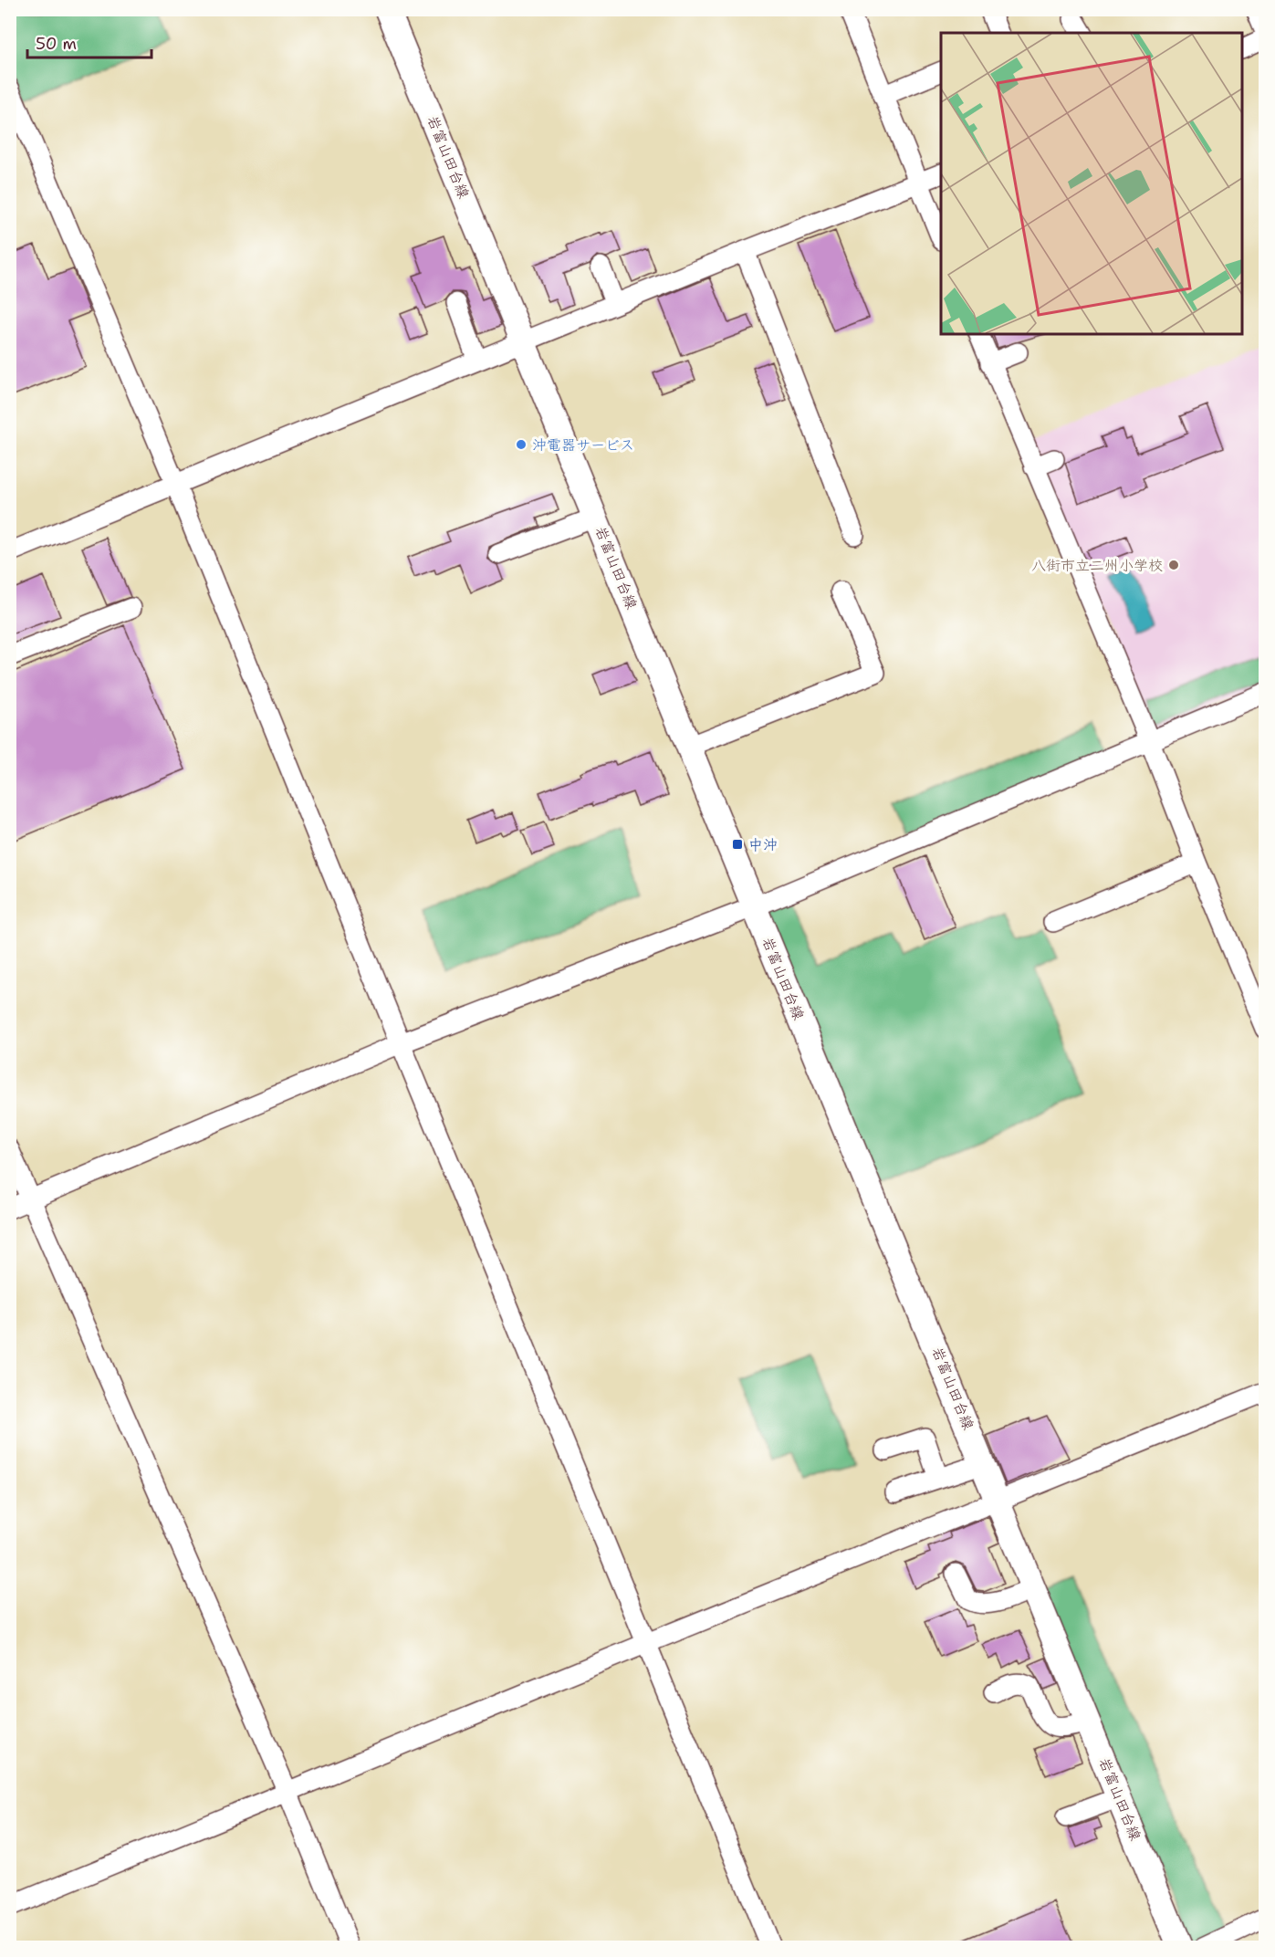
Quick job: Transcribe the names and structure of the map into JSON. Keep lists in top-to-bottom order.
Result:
{
  "streets": {
    "main road": ["岩富山田台線"]
  },
  "places": {
    "other": ["沖電器サービス", "八街市立二州小学校"],
    "transit": ["中沖"]
  },
  "scale_bar": "50 m"
}
